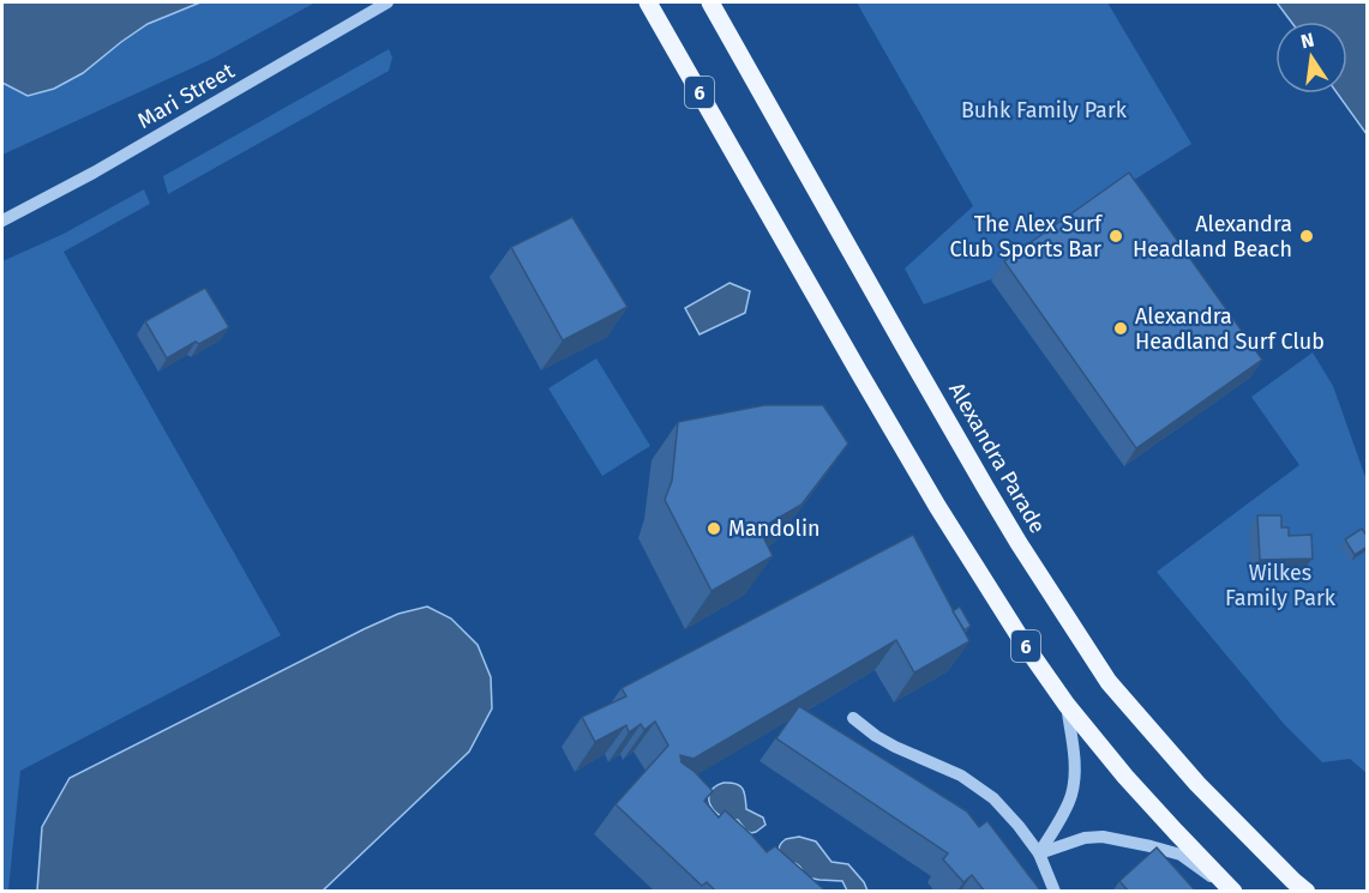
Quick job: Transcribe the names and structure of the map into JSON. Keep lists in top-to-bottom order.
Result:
{
  "streets": {
    "main road": ["6", "Alexandra Parade"],
    "street": ["Mari Street"]
  },
  "parks": ["Buhk Family Park", "Wilkes Family Park"],
  "places": [
    "The Alex Surf Club Sports Bar",
    "Alexandra Headland Beach",
    "Alexandra Headland Surf Club",
    "Mandolin"
  ],
  "north": "top"
}
